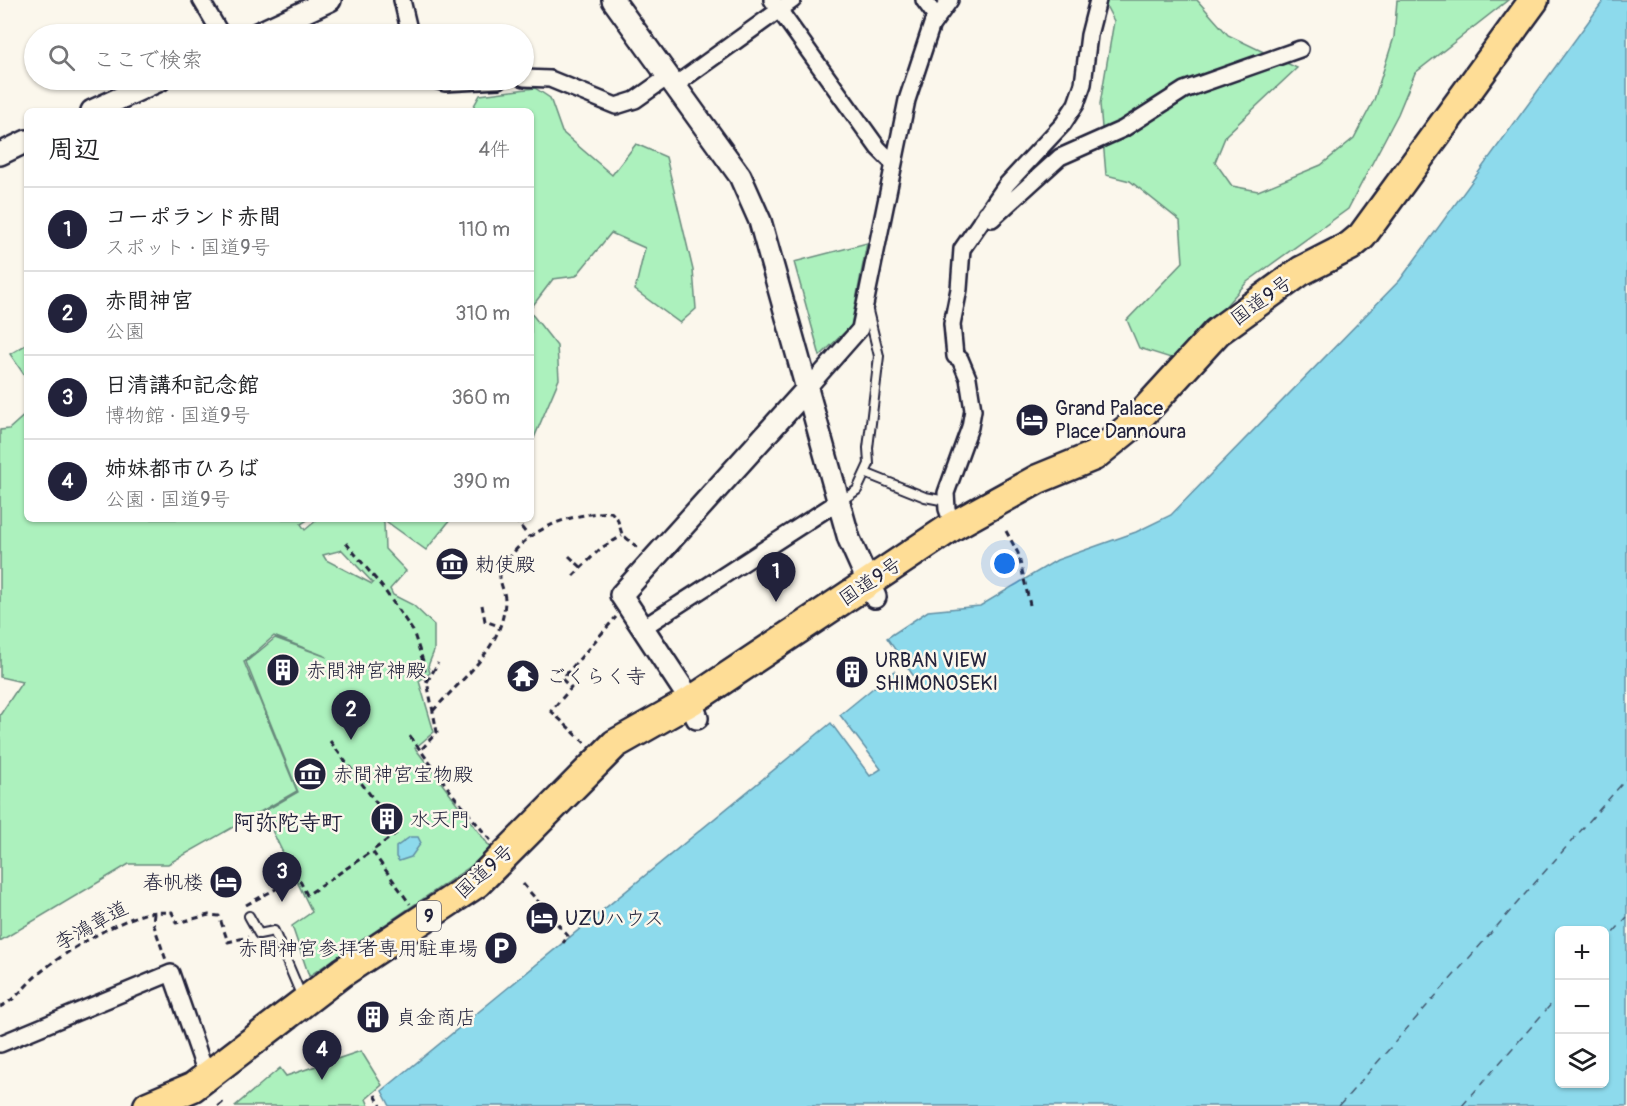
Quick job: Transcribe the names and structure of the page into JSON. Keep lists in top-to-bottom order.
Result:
{
  "streets": {
    "highway": ["国道9号", "9"],
    "path": ["李鴻章道"]
  },
  "districts": ["阿弥陀寺町"],
  "places": {
    "hotel": ["Grand Palace Place Dannoura", "春帆楼", "UZUハウス"],
    "museum": ["勅使殿", "赤間神宮宝物殿"],
    "building": [
      "赤間神宮神殿",
      "URBAN VIEW SHIMONOSEKI",
      "水天門",
      "貞金商店"
    ],
    "temple": ["ごくらく寺"],
    "parking": ["赤間神宮参拝者専用駐車場"]
  },
  "page": {
    "search": "ここで検索",
    "heading": ["周辺", "4件"],
    "list": [
      {
        "mark": "1",
        "name": "コーポランド赤間",
        "note": "スポット · 国道9号",
        "value": "110 m"
      },
      {
        "mark": "2",
        "name": "赤間神宮",
        "note": "公園",
        "value": "310 m"
      },
      {
        "mark": "3",
        "name": "日清講和記念館",
        "note": "博物館 · 国道9号",
        "value": "360 m"
      },
      {
        "mark": "4",
        "name": "姉妹都市ひろば",
        "note": "公園 · 国道9号",
        "value": "390 m"
      }
    ],
    "pins": [
      "1",
      "2",
      "3",
      "4"
    ],
    "map_buttons": ["+", "−"]
  }
}
